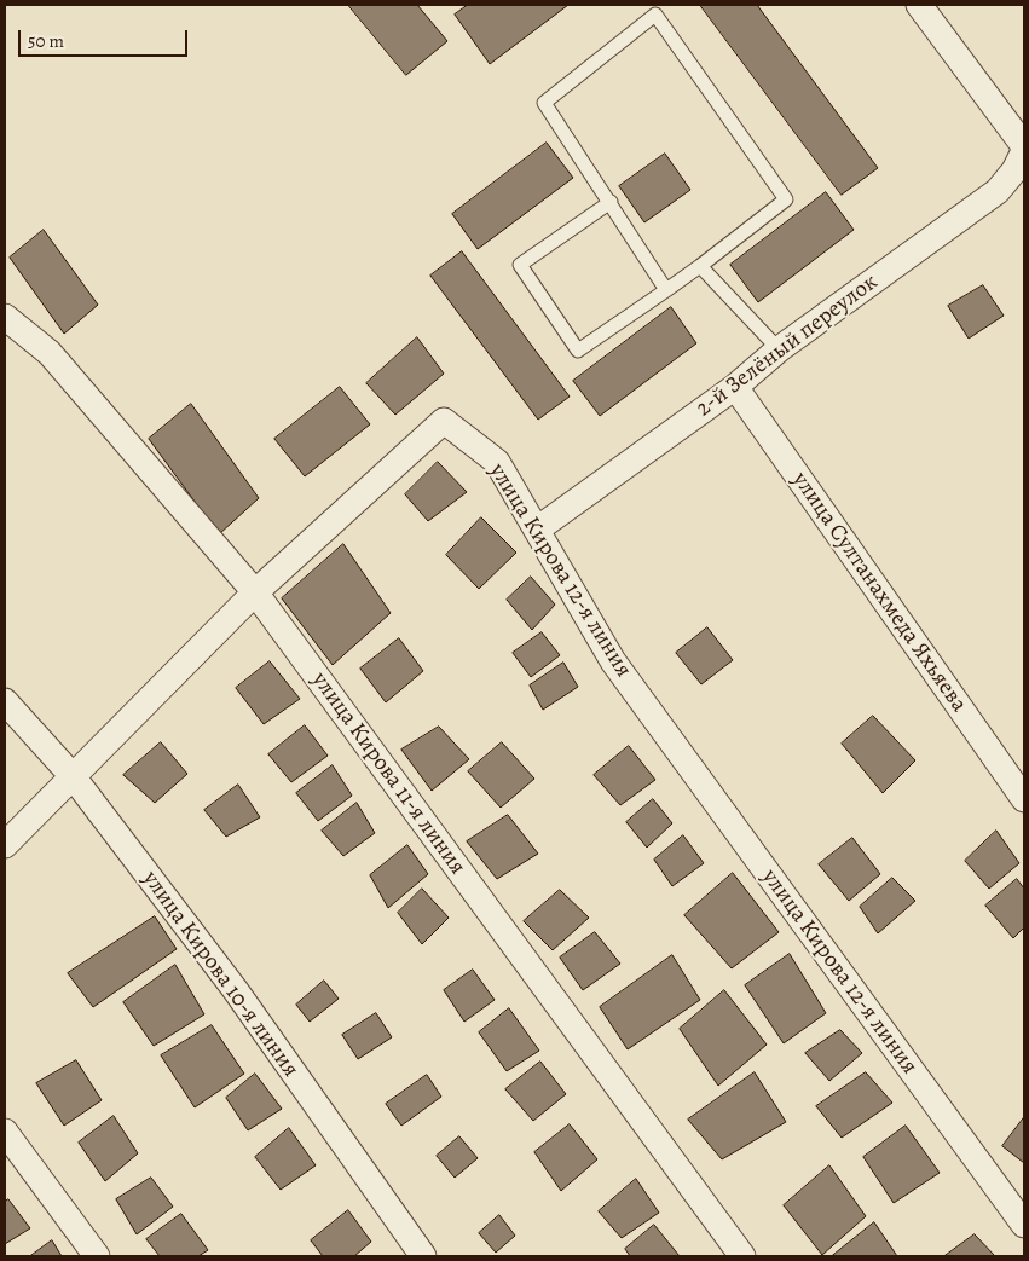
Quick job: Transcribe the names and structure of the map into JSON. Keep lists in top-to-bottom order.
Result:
{
  "streets": {
    "street": [
      "2-й Зелёный переулок",
      "улица Кирова 12-я линия",
      "улица Султанахмеда Яхьяева",
      "улица Кирова 11-я линия",
      "улица Кирова 10-я линия"
    ]
  },
  "crossings": [
    ["2-й Зелёный переулок", "улица Кирова 12-я линия"],
    ["2-й Зелёный переулок", "улица Султанахмеда Яхьяева"],
    ["улица Кирова 12-я линия", "улица Кирова 11-я линия"],
    ["улица Кирова 12-я линия", "улица Кирова 10-я линия"]
  ],
  "scale_bar": "50 m"
}
